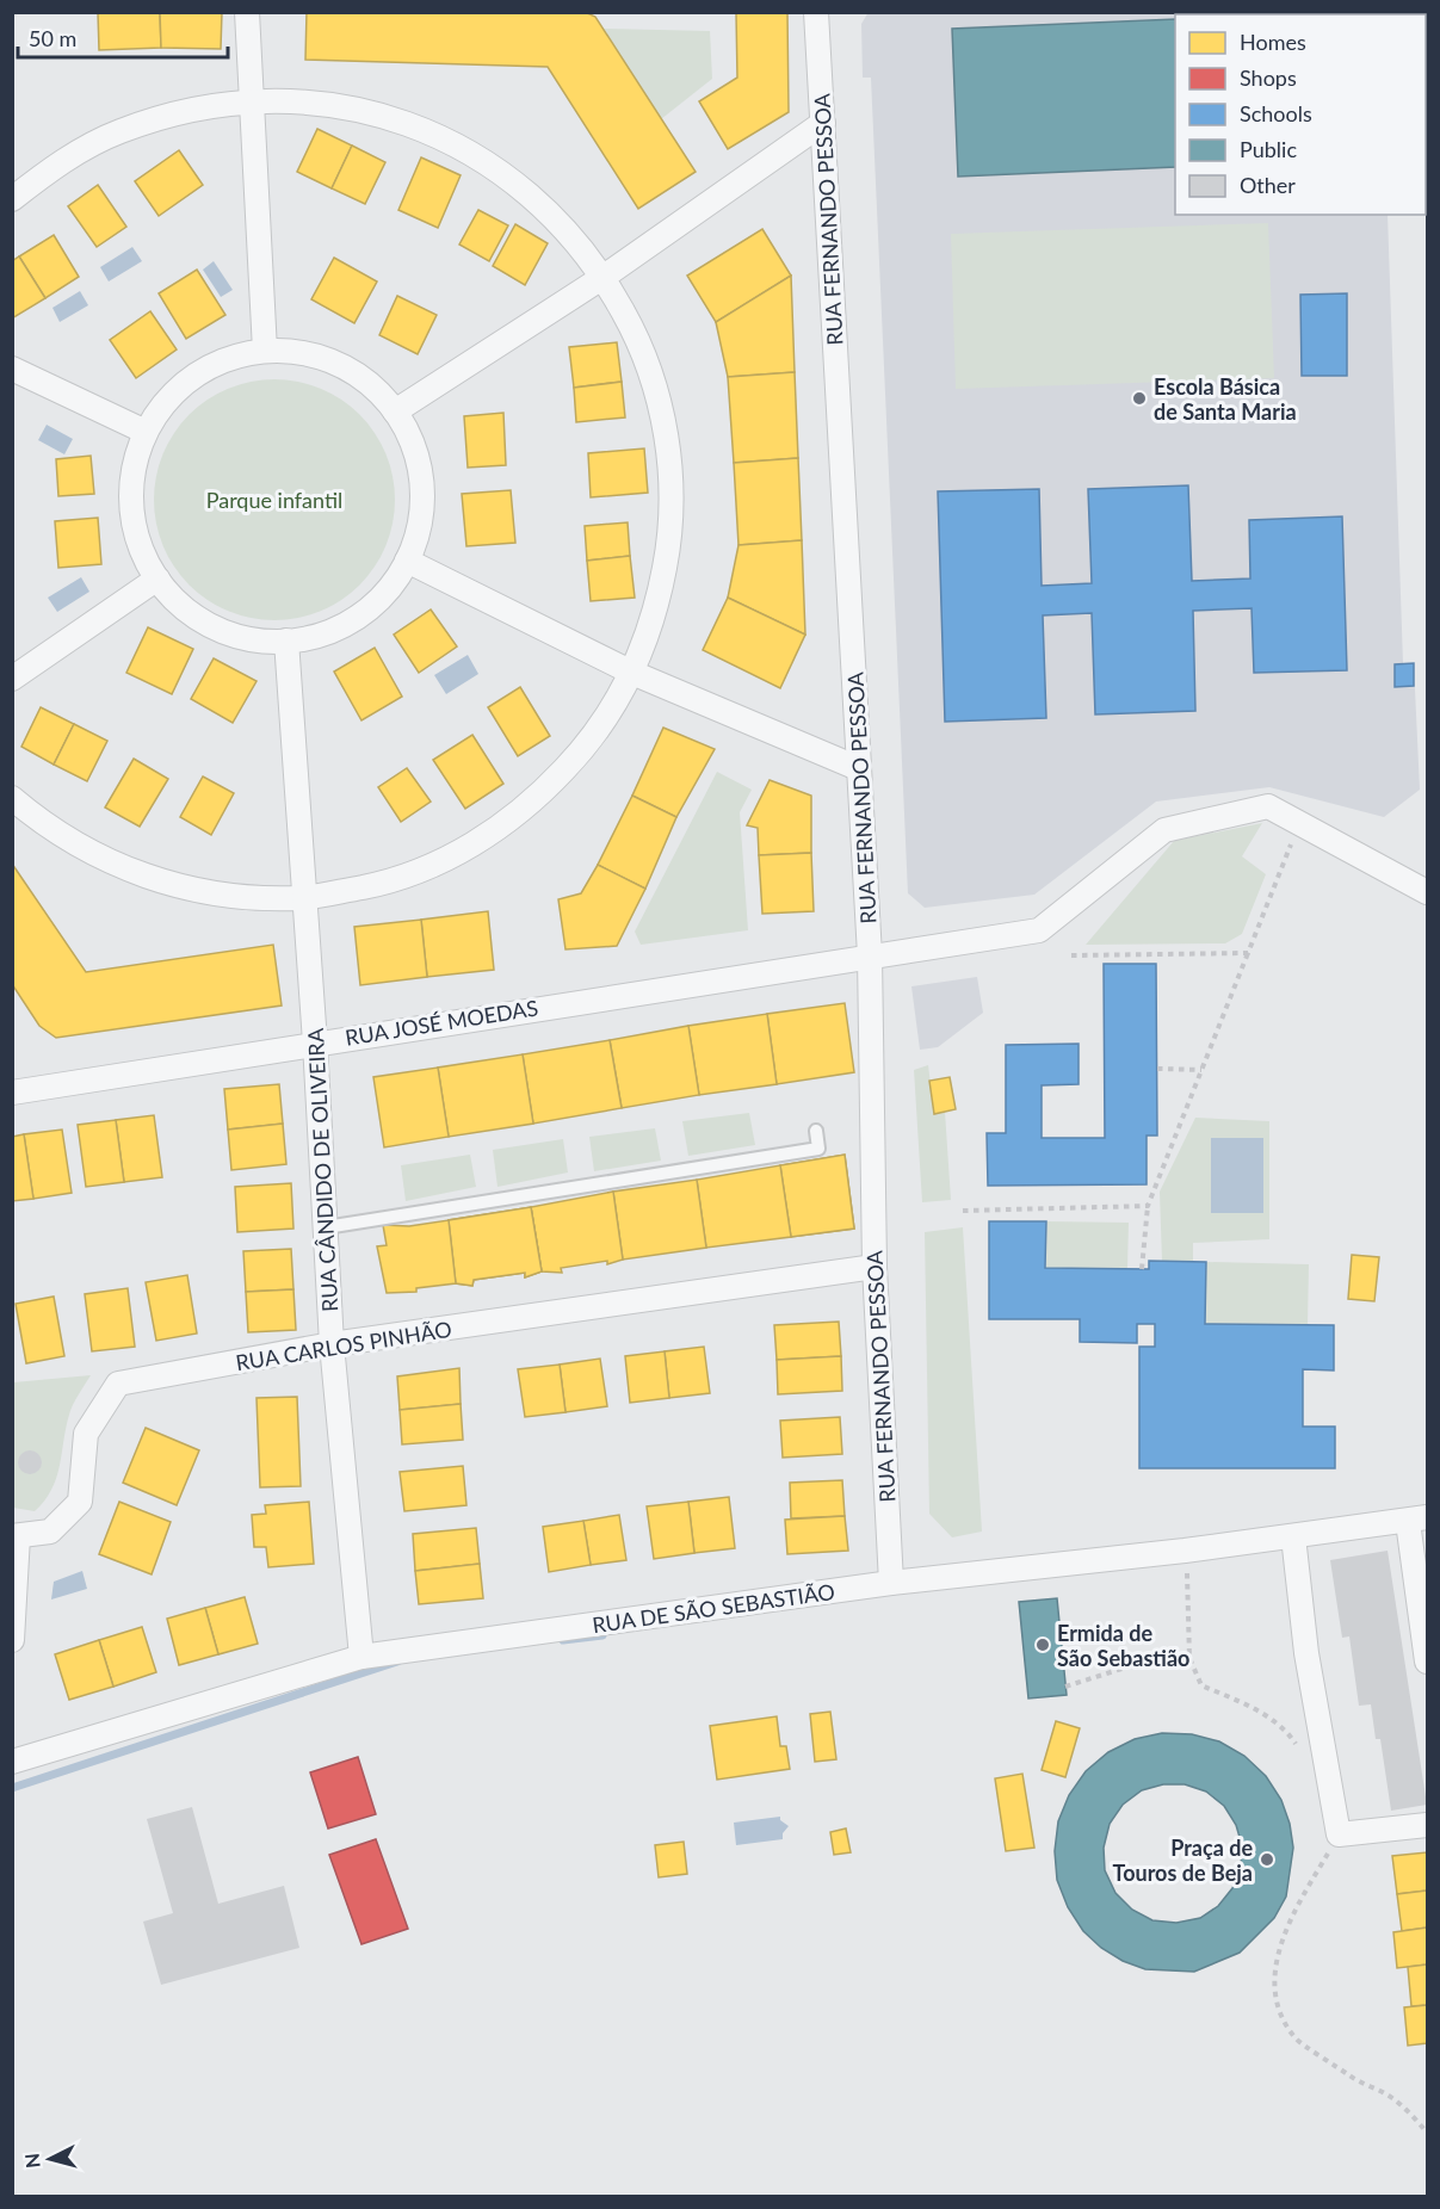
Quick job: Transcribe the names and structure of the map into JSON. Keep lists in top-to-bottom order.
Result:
{
  "streets": {
    "street": [
      "RUA FERNANDO PESSOA",
      "RUA JOSÉ MOEDAS",
      "RUA CÂNDIDO DE OLIVEIRA",
      "RUA CARLOS PINHÃO",
      "RUA DE SÃO SEBASTIÃO"
    ]
  },
  "crossings": [
    ["RUA FERNANDO PESSOA", "RUA JOSÉ MOEDAS"],
    ["RUA FERNANDO PESSOA", "RUA CARLOS PINHÃO"],
    ["RUA FERNANDO PESSOA", "RUA DE SÃO SEBASTIÃO"],
    ["RUA JOSÉ MOEDAS", "RUA CÂNDIDO DE OLIVEIRA"],
    ["RUA CÂNDIDO DE OLIVEIRA", "RUA CARLOS PINHÃO"],
    ["RUA CÂNDIDO DE OLIVEIRA", "RUA DE SÃO SEBASTIÃO"]
  ],
  "parks": ["Parque infantil"],
  "places": ["Escola Básica de Santa Maria", "Ermida de São Sebastião", "Praça de Touros de Beja"],
  "legend": [
    "Homes",
    "Shops",
    "Schools",
    "Public",
    "Other"
  ],
  "scale_bar": "50 m",
  "north": "left"
}
